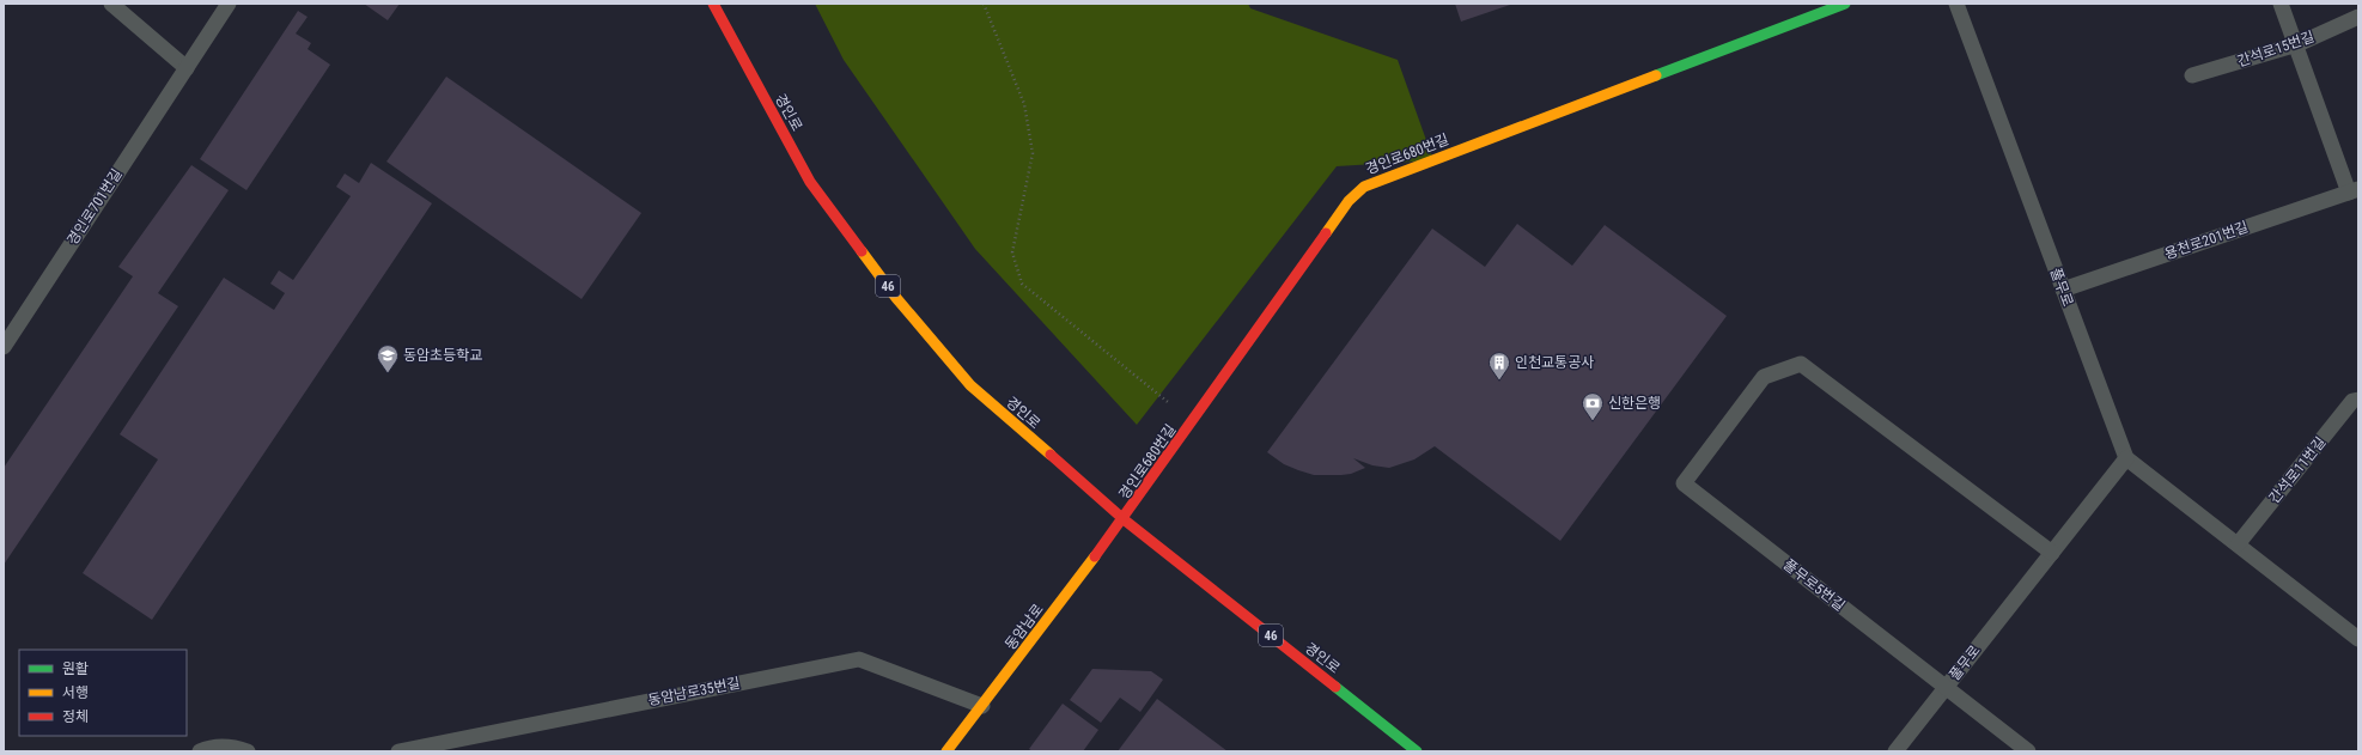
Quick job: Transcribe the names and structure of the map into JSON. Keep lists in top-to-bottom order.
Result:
{
  "streets": {
    "street": [
      "경인로",
      "경인로680번길",
      "46",
      "동암남로"
    ],
    "lane": [
      "간석로15번길",
      "경인로701번길",
      "용천로201번길",
      "풀무로",
      "간석로11번길",
      "풀무로5번길",
      "동암남로35번길"
    ]
  },
  "crossings": [
    ["간석로15번길", "용천로201번길"],
    ["경인로", "경인로680번길"],
    ["경인로", "동암남로"],
    ["경인로680번길", "동암남로"],
    ["용천로201번길", "풀무로"],
    ["풀무로", "풀무로5번길"],
    ["동암남로", "동암남로35번길"]
  ],
  "places": {
    "school or university": ["동암초등학교"],
    "building": ["인천교통공사"],
    "bank": ["신한은행"]
  },
  "legend": ["원활", "서행", "정체"]
}
